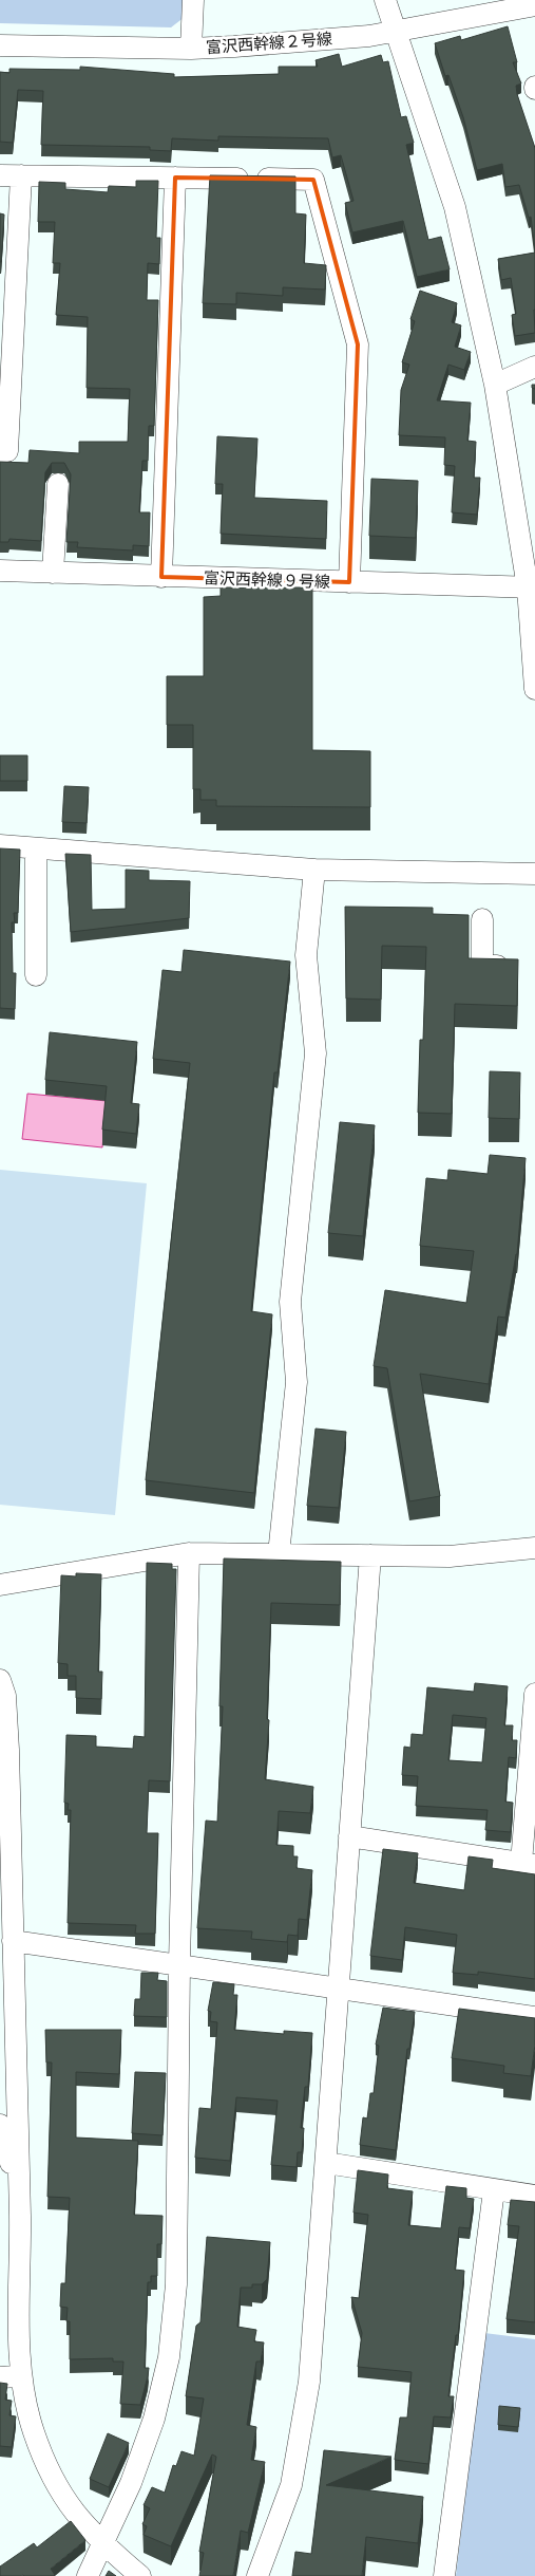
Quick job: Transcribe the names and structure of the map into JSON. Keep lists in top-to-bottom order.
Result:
{
  "streets": {
    "street": ["富沢西幹線２号線", "富沢西幹線９号線"]
  }
}
